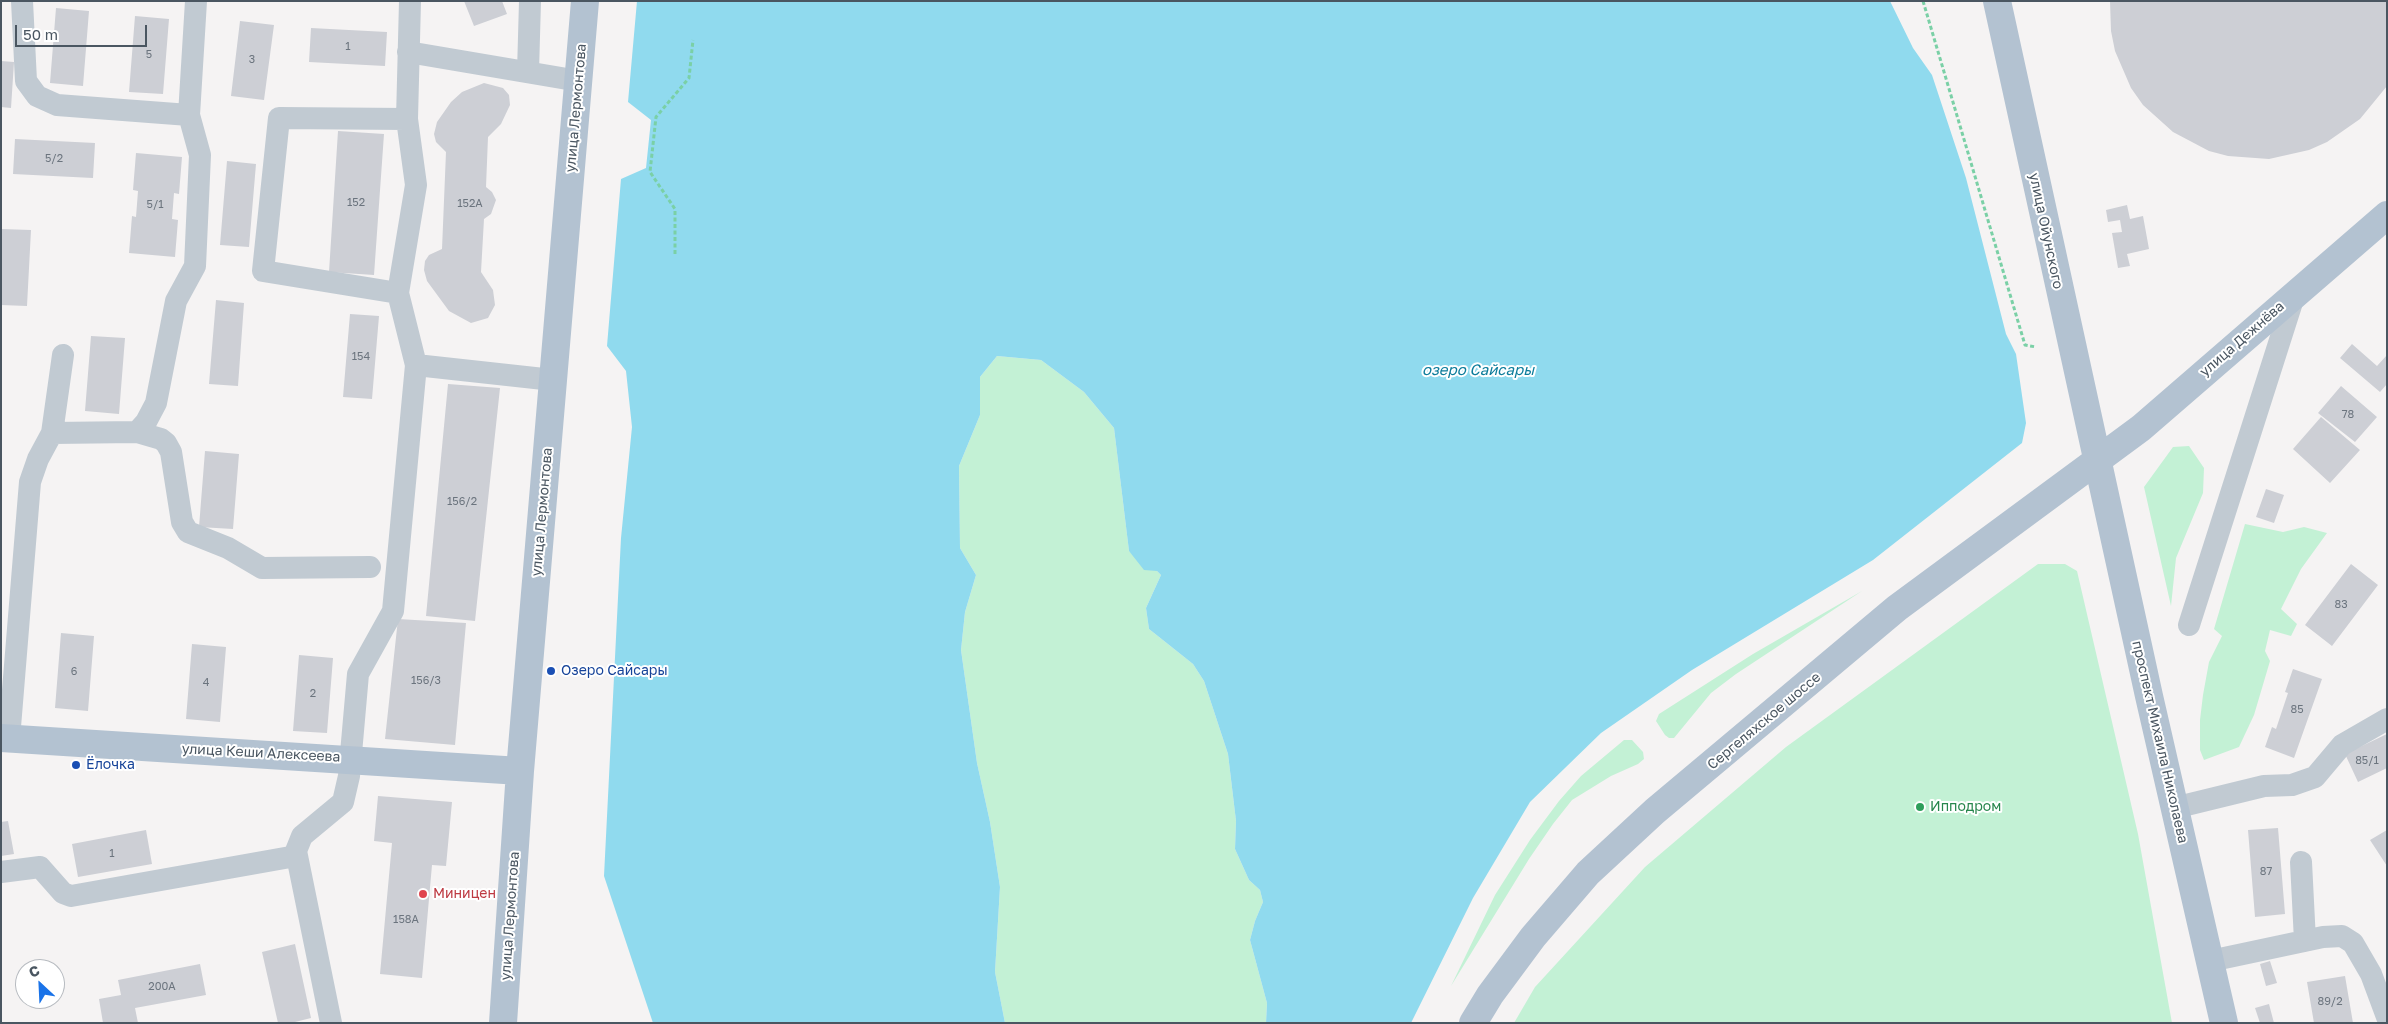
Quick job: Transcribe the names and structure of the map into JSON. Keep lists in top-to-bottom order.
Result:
{
  "streets": {
    "main road": [
      "улица Лермонтова",
      "улица Ойунского",
      "улица Дежнёва",
      "Сергеляхское шоссе",
      "проспект Михаила Николаева",
      "улица Кеши Алексеева"
    ]
  },
  "crossings": [
    ["улица Лермонтова", "улица Кеши Алексеева"],
    ["улица Ойунского", "улица Дежнёва"],
    ["улица Ойунского", "Сергеляхское шоссе"],
    ["улица Ойунского", "проспект Михаила Николаева"],
    ["улица Дежнёва", "Сергеляхское шоссе"],
    ["улица Дежнёва", "проспект Михаила Николаева"],
    ["Сергеляхское шоссе", "проспект Михаила Николаева"]
  ],
  "water": ["озеро Сайсары"],
  "places": [
    "Озеро Сайсары",
    "Ёлочка",
    "Ипподром",
    "Миницен"
  ],
  "house_numbers": [
    "1",
    "5",
    "3",
    "5/2",
    "152",
    "152А",
    "5/1",
    "154",
    "78",
    "156/2",
    "83",
    "6",
    "156/3",
    "4",
    "2",
    "85",
    "85/1",
    "1",
    "87",
    "158А",
    "200А",
    "89/2"
  ],
  "scale_bar": "50 m",
  "north": "top left"
}
